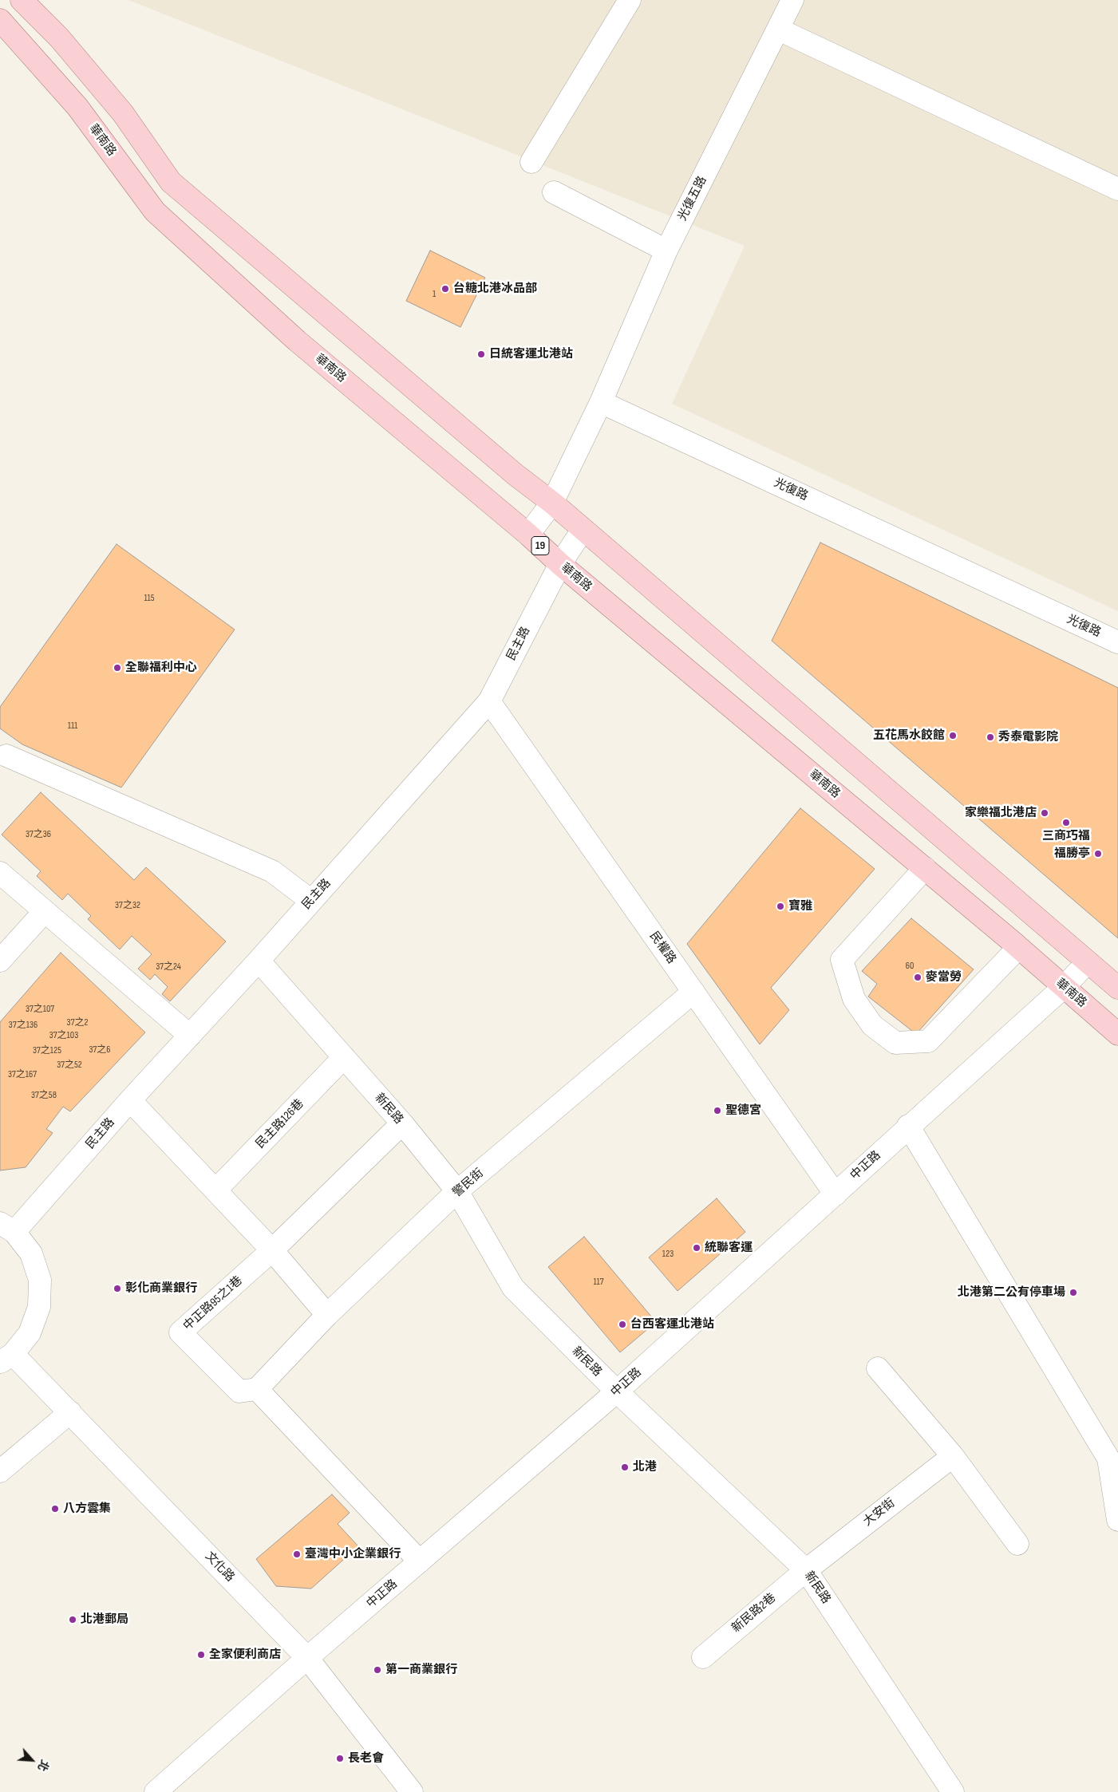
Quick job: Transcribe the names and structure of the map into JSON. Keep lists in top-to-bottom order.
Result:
{
  "streets": {
    "main road": ["華南路", "19"],
    "street": [
      "光復五路",
      "光復路",
      "民主路",
      "民權路",
      "新民路",
      "民主路126巷",
      "中正路",
      "警民街",
      "中正路95之1巷",
      "大安街",
      "文化路",
      "新民路2巷"
    ]
  },
  "crossings": [
    ["華南路", "民主路"],
    ["華南路", "中正路"],
    ["光復五路", "光復路"],
    ["民主路", "民權路"],
    ["民主路", "新民路"],
    ["民權路", "中正路"],
    ["民權路", "警民街"],
    ["新民路", "民主路126巷"],
    ["新民路", "中正路"],
    ["新民路", "警民街"],
    ["新民路", "中正路95之1巷"],
    ["新民路", "大安街"],
    ["新民路", "新民路2巷"],
    ["中正路", "文化路"],
    ["警民街", "中正路95之1巷"],
    ["大安街", "新民路2巷"]
  ],
  "places": [
    "台糖北港冰品部",
    "日統客運北港站",
    "全聯福利中心",
    "五花馬水餃館",
    "秀泰電影院",
    "家樂福北港店",
    "三商巧福",
    "福勝亭",
    "寶雅",
    "麥當勞",
    "聖德宮",
    "統聯客運",
    "彰化商業銀行",
    "北港第二公有停車場",
    "台西客運北港站",
    "北港",
    "八方雲集",
    "臺灣中小企業銀行",
    "北港郵局",
    "全家便利商店",
    "第一商業銀行",
    "長老會"
  ],
  "house_numbers": [
    "1",
    "115",
    "111",
    "37之36",
    "37之32",
    "60",
    "37之24",
    "37之107",
    "37之2",
    "37之136",
    "37之103",
    "37之6",
    "37之125",
    "37之52",
    "37之167",
    "37之58",
    "123",
    "117"
  ],
  "north": "bottom right"
}
